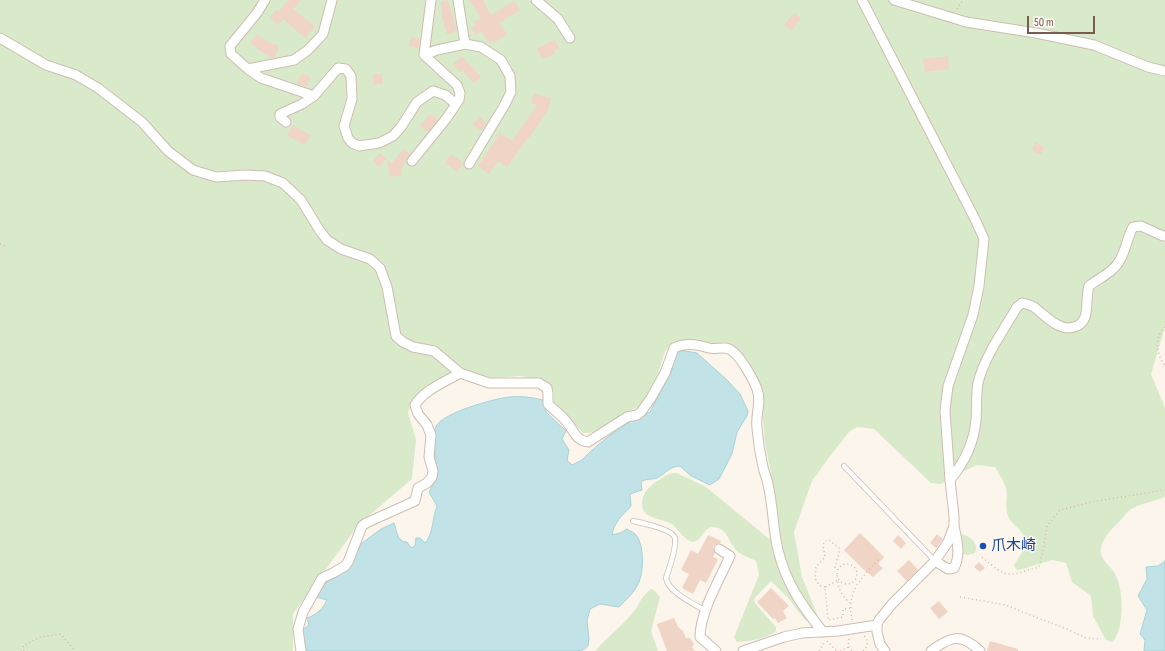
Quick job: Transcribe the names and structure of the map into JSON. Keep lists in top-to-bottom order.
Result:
{
  "places": ["爪木崎"],
  "scale_bar": "50 m"
}
